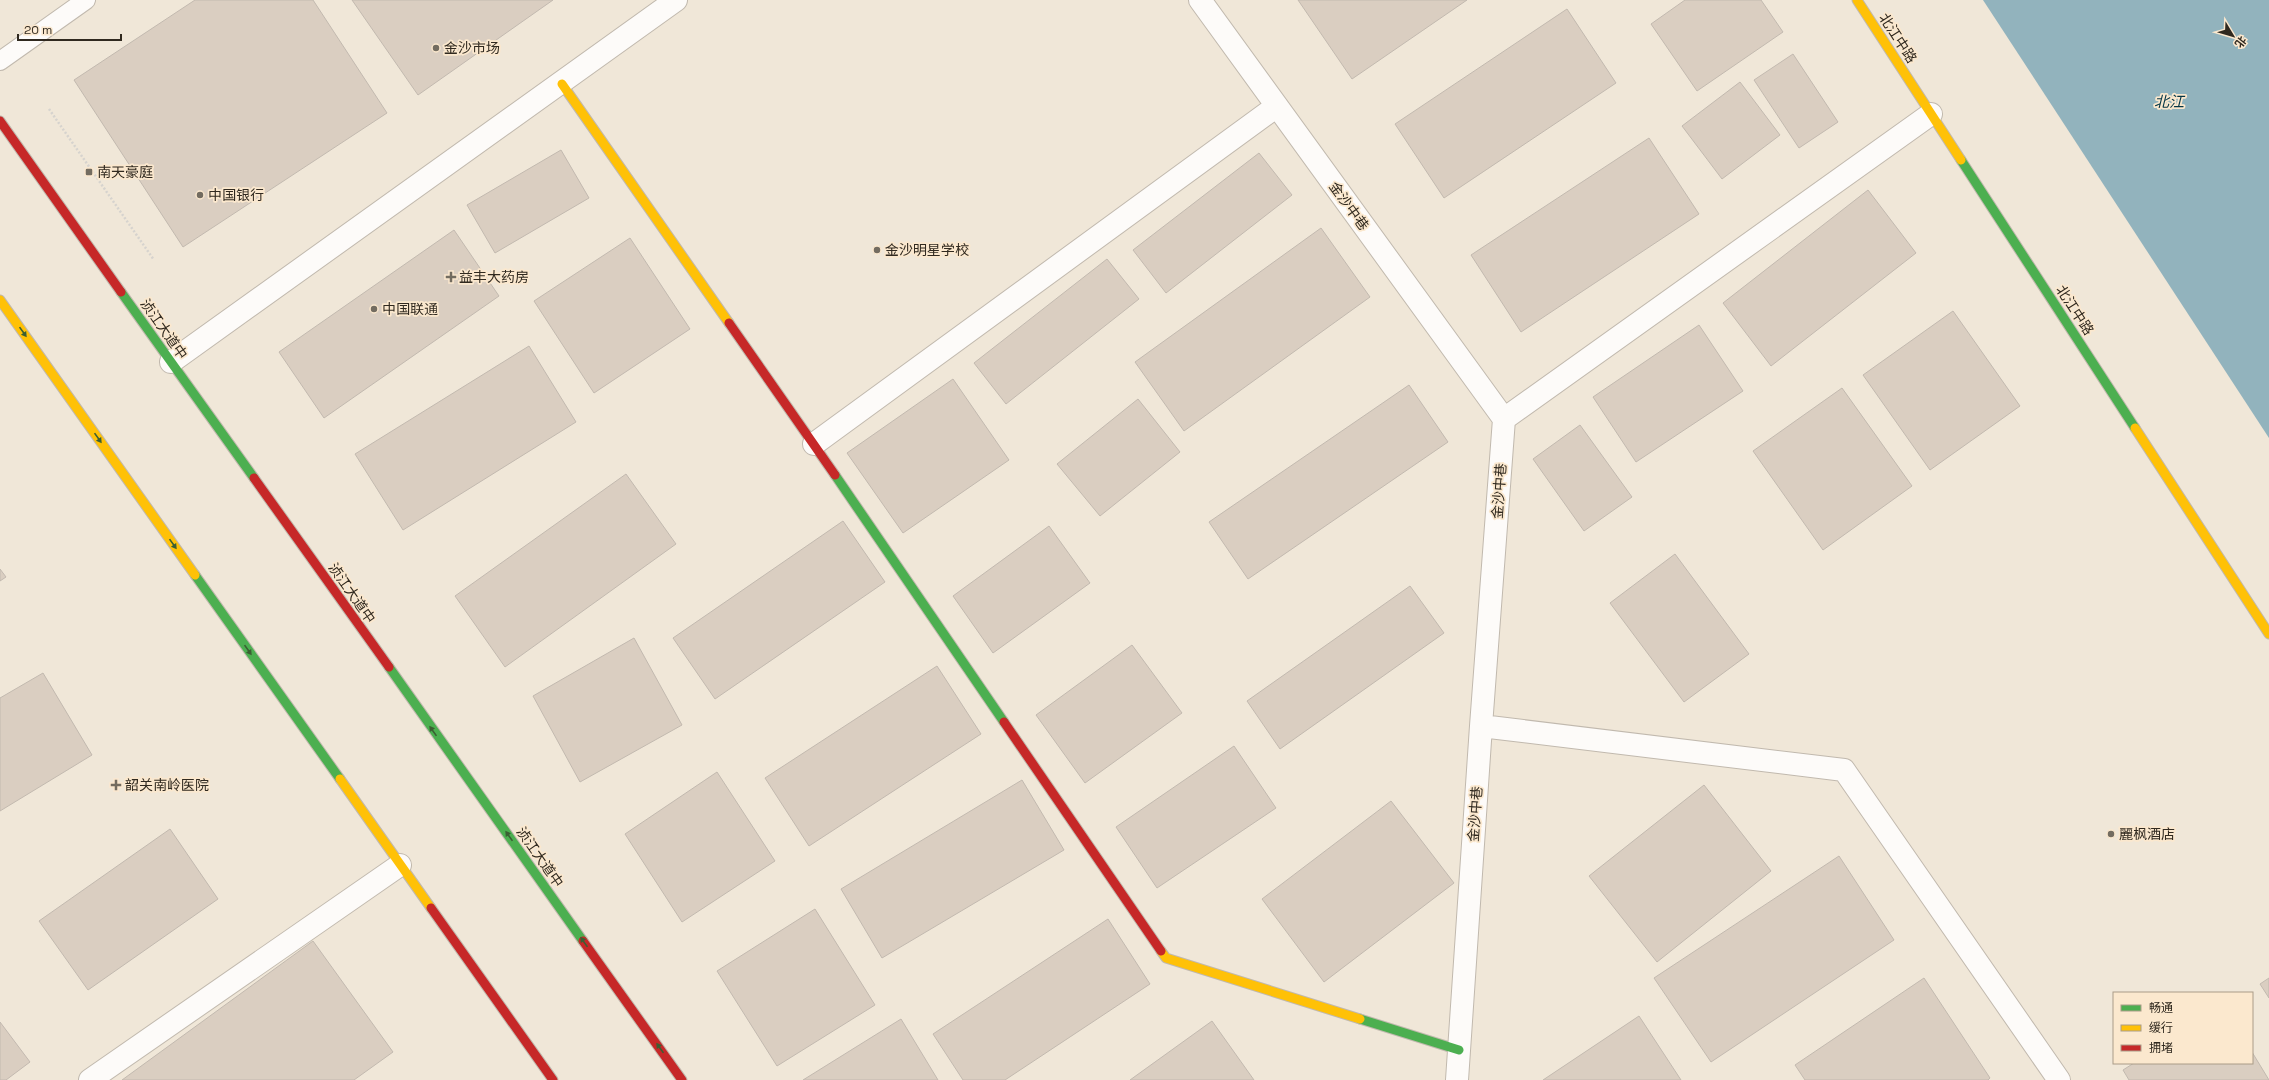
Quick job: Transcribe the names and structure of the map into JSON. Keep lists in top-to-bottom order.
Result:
{
  "streets": {
    "main road": ["北江中路", "浈江大道中"],
    "street": ["金沙中巷"]
  },
  "one_way": ["浈江大道中"],
  "water": ["北江"],
  "places": {
    "other": [
      "金沙市场",
      "中国银行",
      "金沙明星学校",
      "中国联通",
      "麗枫酒店"
    ],
    "transit": ["南天豪庭"],
    "health": ["益丰大药房", "韶关南岭医院"]
  },
  "legend": ["畅通", "缓行", "拥堵"],
  "scale_bar": "20 m",
  "north": "bottom right"
}
